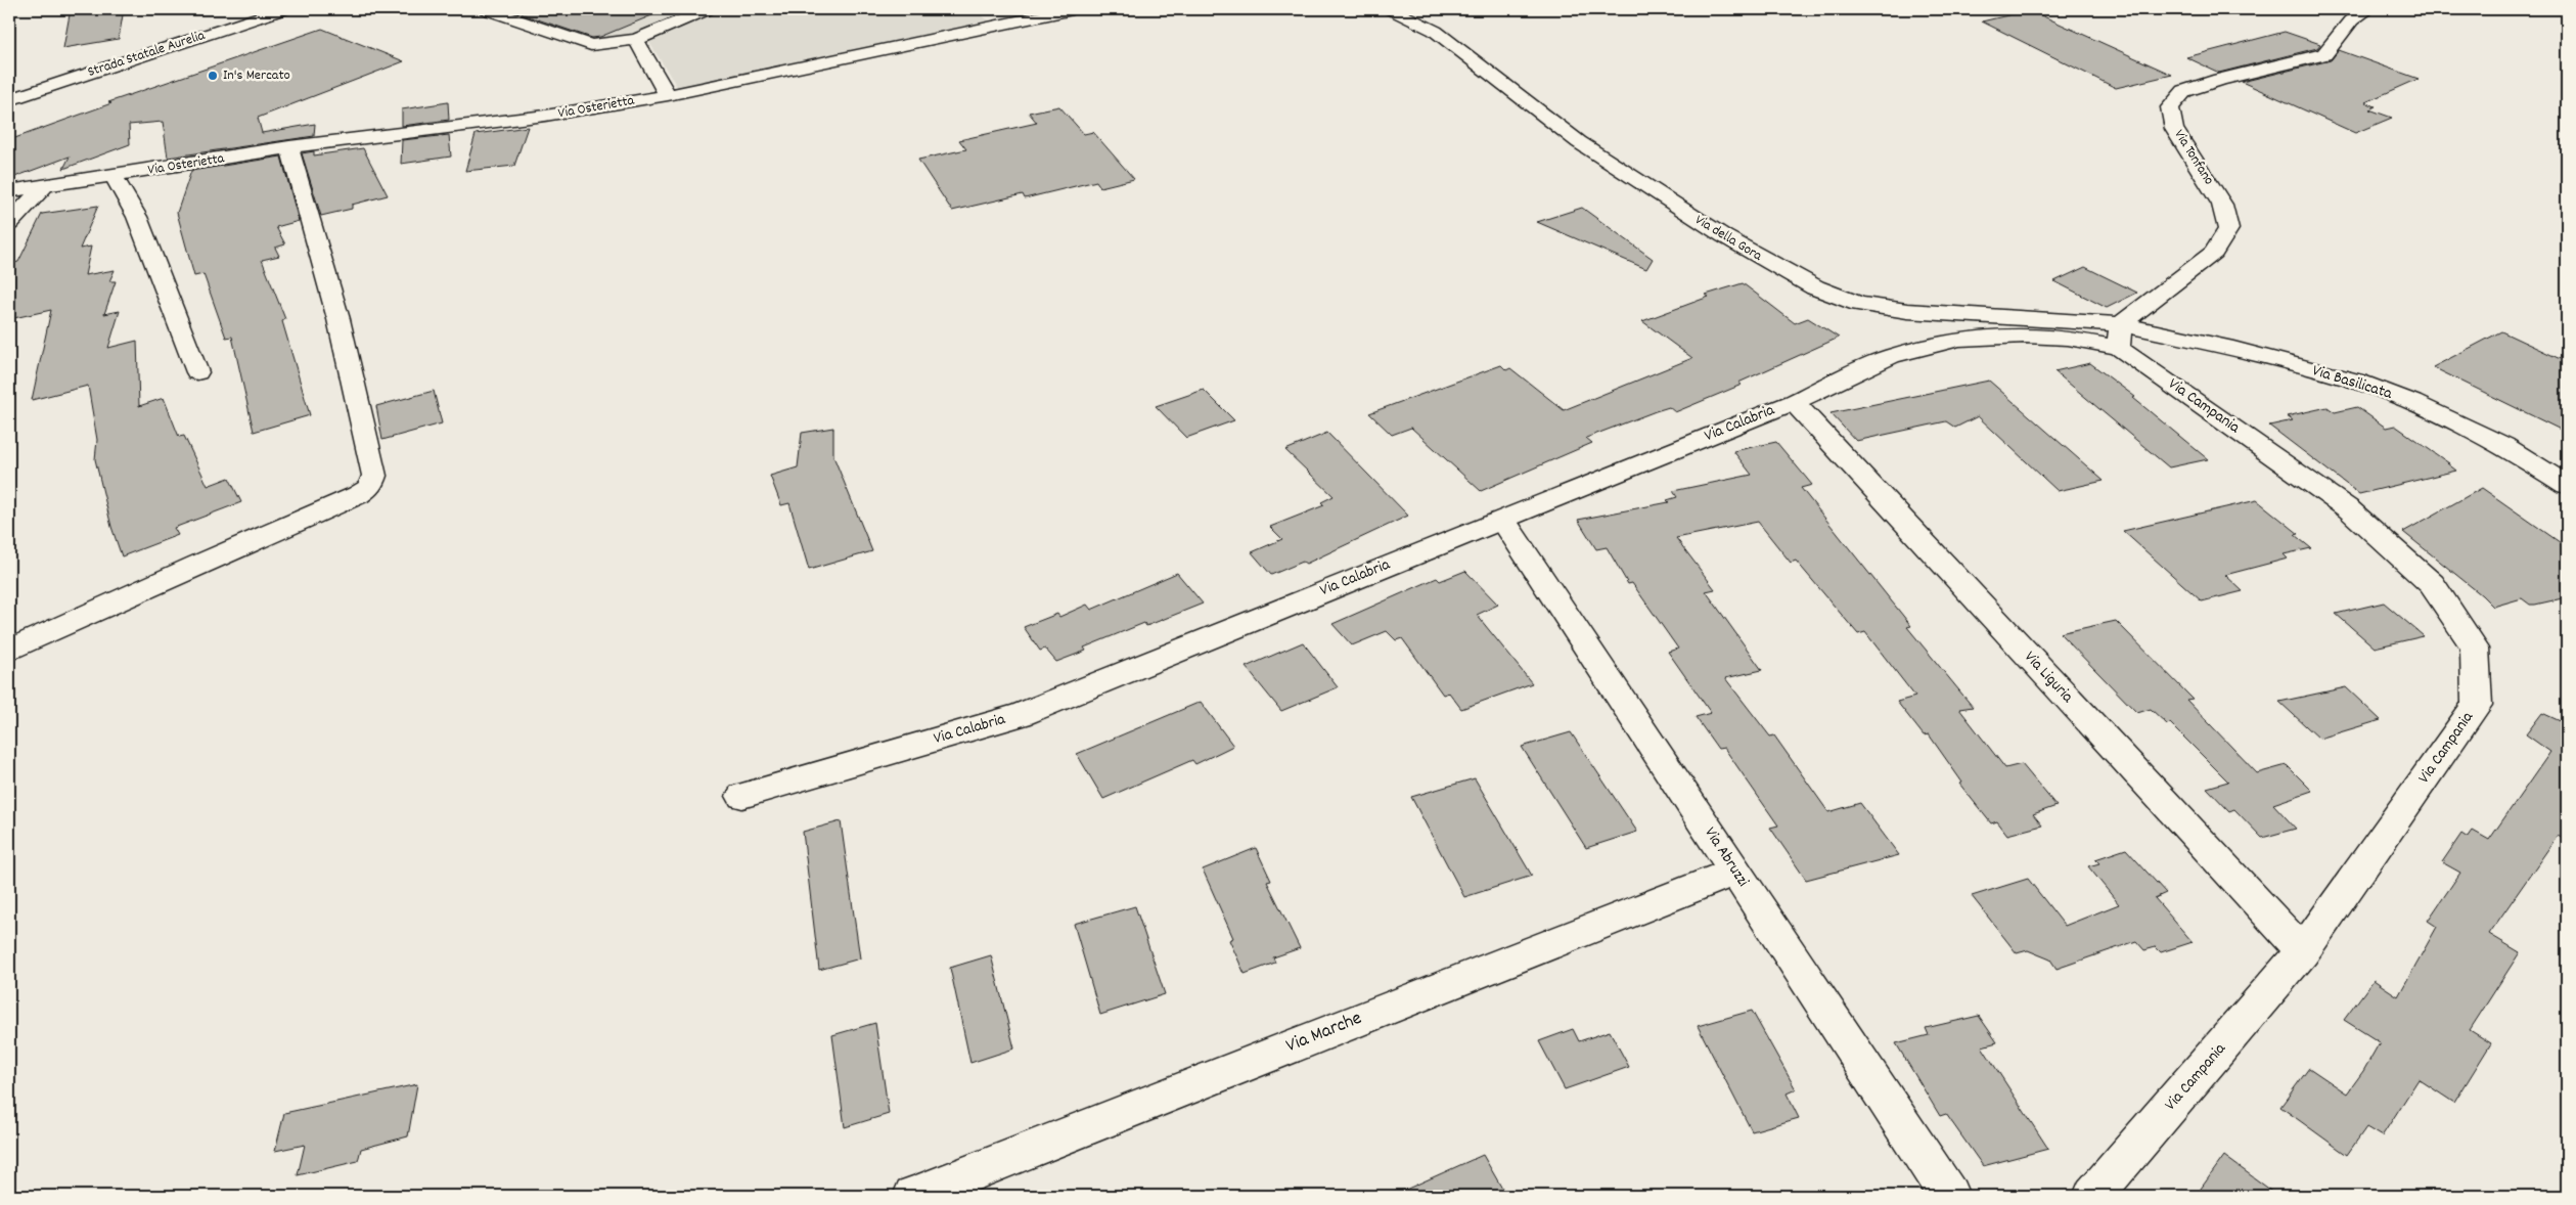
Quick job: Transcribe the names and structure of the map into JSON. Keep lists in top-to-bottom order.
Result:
{
  "streets": {
    "street": [
      "Strada Statale Aurelia",
      "Via Osterietta",
      "Via Tonfano",
      "Via della Gora",
      "Via Basilicata",
      "Via Campania",
      "Via Calabria",
      "Via Liguria",
      "Via Abruzzi",
      "Via Marche"
    ]
  },
  "crossings": [
    ["Via Tonfano", "Via della Gora"],
    ["Via Tonfano", "Via Basilicata"],
    ["Via Tonfano", "Via Campania"],
    ["Via Tonfano", "Via Calabria"],
    ["Via della Gora", "Via Basilicata"],
    ["Via della Gora", "Via Campania"],
    ["Via della Gora", "Via Calabria"],
    ["Via Basilicata", "Via Campania"],
    ["Via Basilicata", "Via Calabria"],
    ["Via Campania", "Via Calabria"],
    ["Via Campania", "Via Liguria"],
    ["Via Calabria", "Via Liguria"],
    ["Via Calabria", "Via Abruzzi"],
    ["Via Abruzzi", "Via Marche"]
  ],
  "places": ["In's Mercato"]
}
